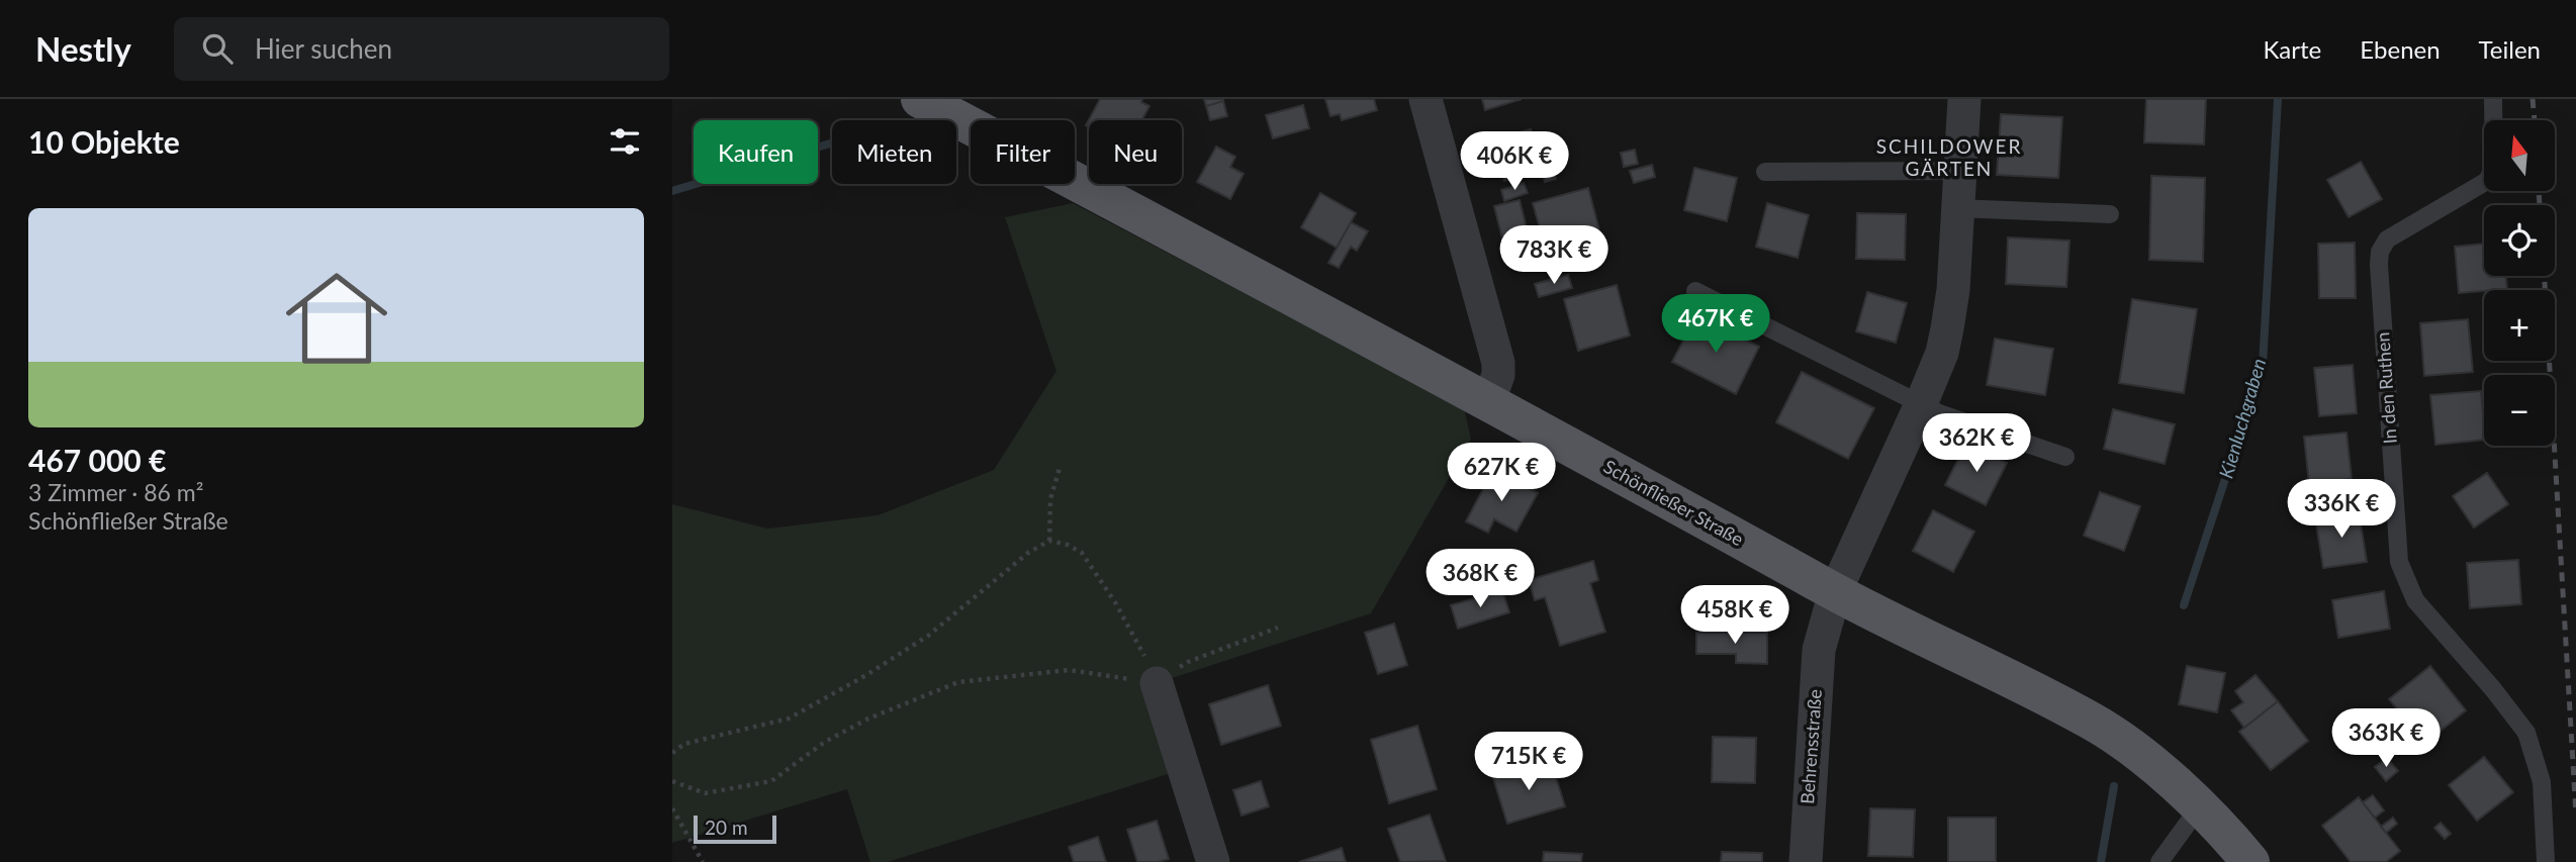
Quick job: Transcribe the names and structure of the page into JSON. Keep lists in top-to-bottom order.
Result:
{
  "streets": {
    "main road": ["Schönfließer Straße"],
    "street": ["Behrensstraße"],
    "lane": ["In den Ruthen"]
  },
  "crossings": [
    ["Schönfließer Straße", "Behrensstraße"]
  ],
  "districts": ["SCHILDOWER GÄRTEN"],
  "water": ["Kienluchgraben"],
  "scale_bar": "20 m",
  "north": "top",
  "page": {
    "header": "Nestly",
    "search": "Hier suchen",
    "nav": ["Karte", "Ebenen", "Teilen"],
    "heading": "10 Objekte",
    "map_buttons": ["+", "−"],
    "chip": [
      "Kaufen",
      "Mieten",
      "Filter",
      "Neu"
    ],
    "price": [
      "406K €",
      "783K €",
      "467K €",
      "362K €",
      "627K €",
      "336K €",
      "368K €",
      "458K €",
      "363K €",
      "715K €"
    ],
    "list": [
      {
        "name": "467 000 €",
        "note": "3 Zimmer · 86 m² · Schönfließer Straße"
      }
    ],
    "scale": "20 m"
  }
}
